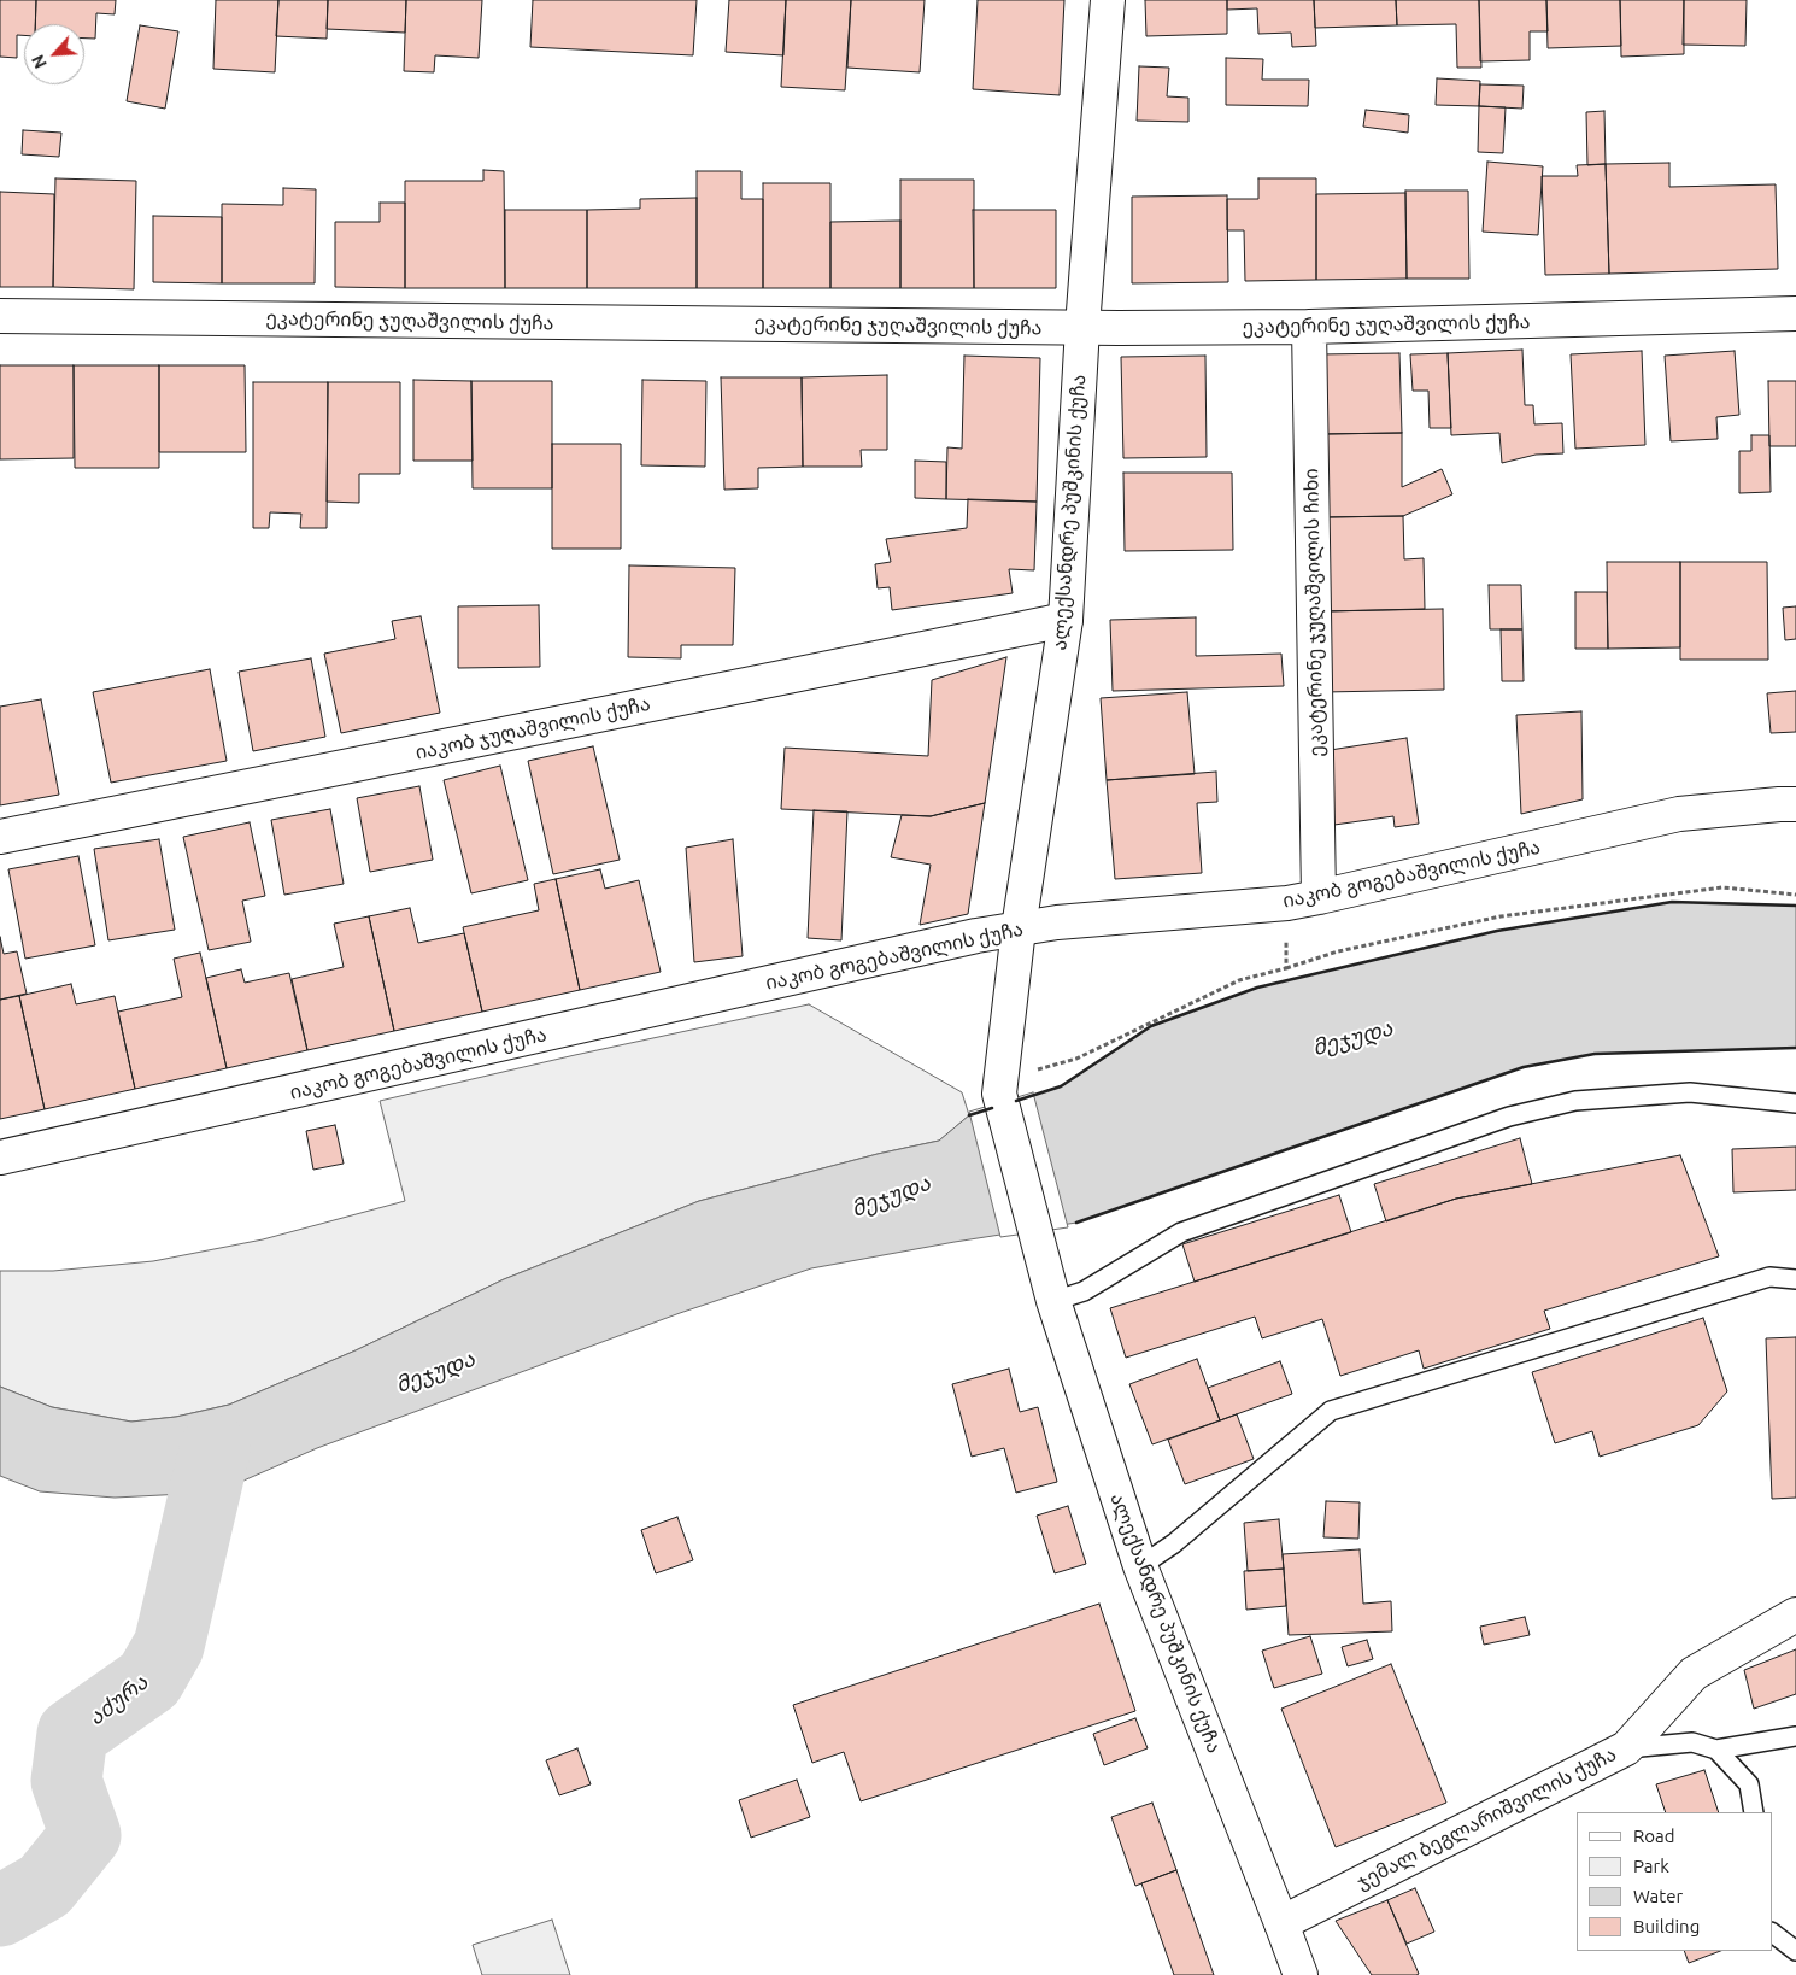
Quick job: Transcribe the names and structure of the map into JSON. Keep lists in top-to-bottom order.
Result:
{
  "streets": {
    "street": [
      "ეკატერინე ჯუღაშვილის ქუჩა",
      "ალექსანდრე პუშკინის ქუჩა",
      "ეკატერინე ჯუღაშვილის ჩიხი",
      "იაკობ ჯუღაშვილის ქუჩა",
      "იაკობ გოგებაშვილის ქუჩა",
      "ჯემალ ბეგლარიშვილის ქუჩა"
    ]
  },
  "crossings": [
    ["ეკატერინე ჯუღაშვილის ქუჩა", "ალექსანდრე პუშკინის ქუჩა"],
    ["ეკატერინე ჯუღაშვილის ქუჩა", "ეკატერინე ჯუღაშვილის ჩიხი"],
    ["ალექსანდრე პუშკინის ქუჩა", "იაკობ ჯუღაშვილის ქუჩა"],
    ["ალექსანდრე პუშკინის ქუჩა", "იაკობ გოგებაშვილის ქუჩა"],
    ["ალექსანდრე პუშკინის ქუჩა", "ჯემალ ბეგლარიშვილის ქუჩა"],
    ["ეკატერინე ჯუღაშვილის ჩიხი", "იაკობ გოგებაშვილის ქუჩა"]
  ],
  "water": ["მეჯუდა", "აძურა"],
  "legend": [
    "Road",
    "Park",
    "Water",
    "Building"
  ],
  "north": "bottom left"
}
